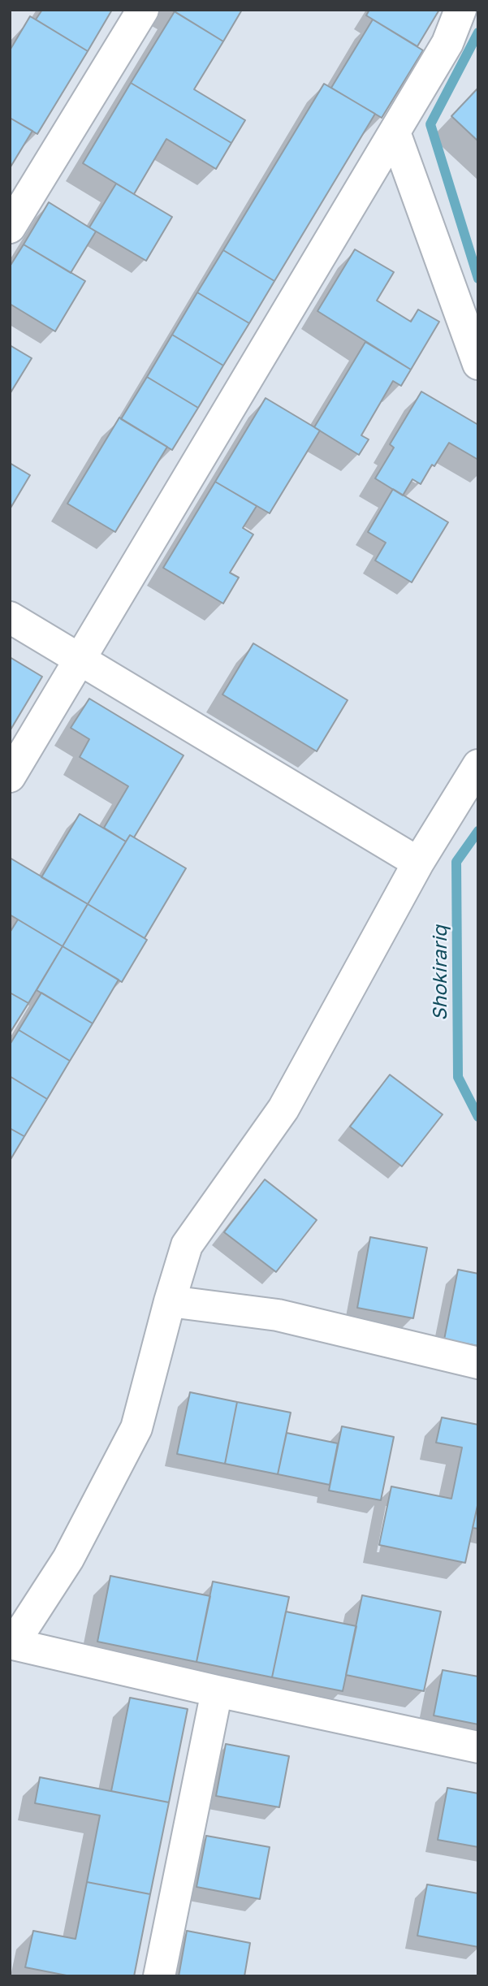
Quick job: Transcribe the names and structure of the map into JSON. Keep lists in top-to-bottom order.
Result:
{
  "water": ["Shokirariq"]
}
